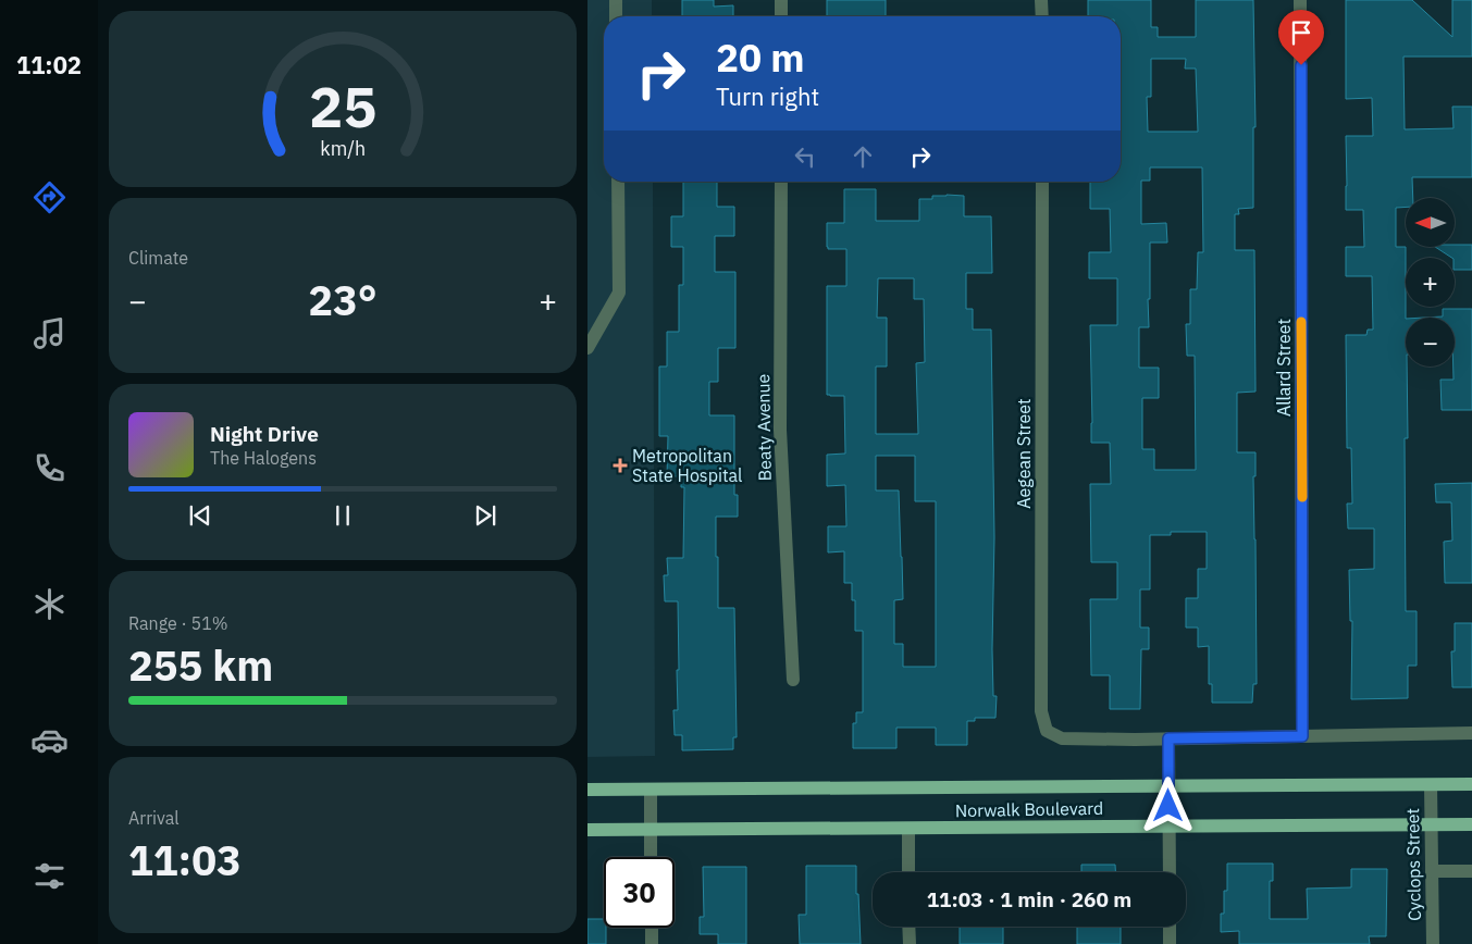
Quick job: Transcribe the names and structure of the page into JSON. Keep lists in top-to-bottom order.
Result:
{
  "streets": {
    "main road": ["Norwalk Boulevard"],
    "street": [
      "Allard Street",
      "Beaty Avenue",
      "Aegean Street",
      "Cyclops Street"
    ]
  },
  "crossings": [
    ["Norwalk Boulevard", "Cyclops Street"]
  ],
  "places": {
    "health": ["Metropolitan State Hospital"]
  },
  "north": "left",
  "page": {
    "tabs": "11:02",
    "turn": ["20 m", "Turn right"],
    "tile": [
      "Climate",
      ["Range · 51%", "255 km"],
      ["Arrival", "11:03"]
    ],
    "map_buttons": ["+", "−"],
    "heat": ["−", "23°", "+"],
    "song": ["Night Drive", "The Halogens"],
    "limit": "30",
    "trip": "11:03 · 1 min · 260 m",
    "gauge": ["25", "km/h"]
  }
}
